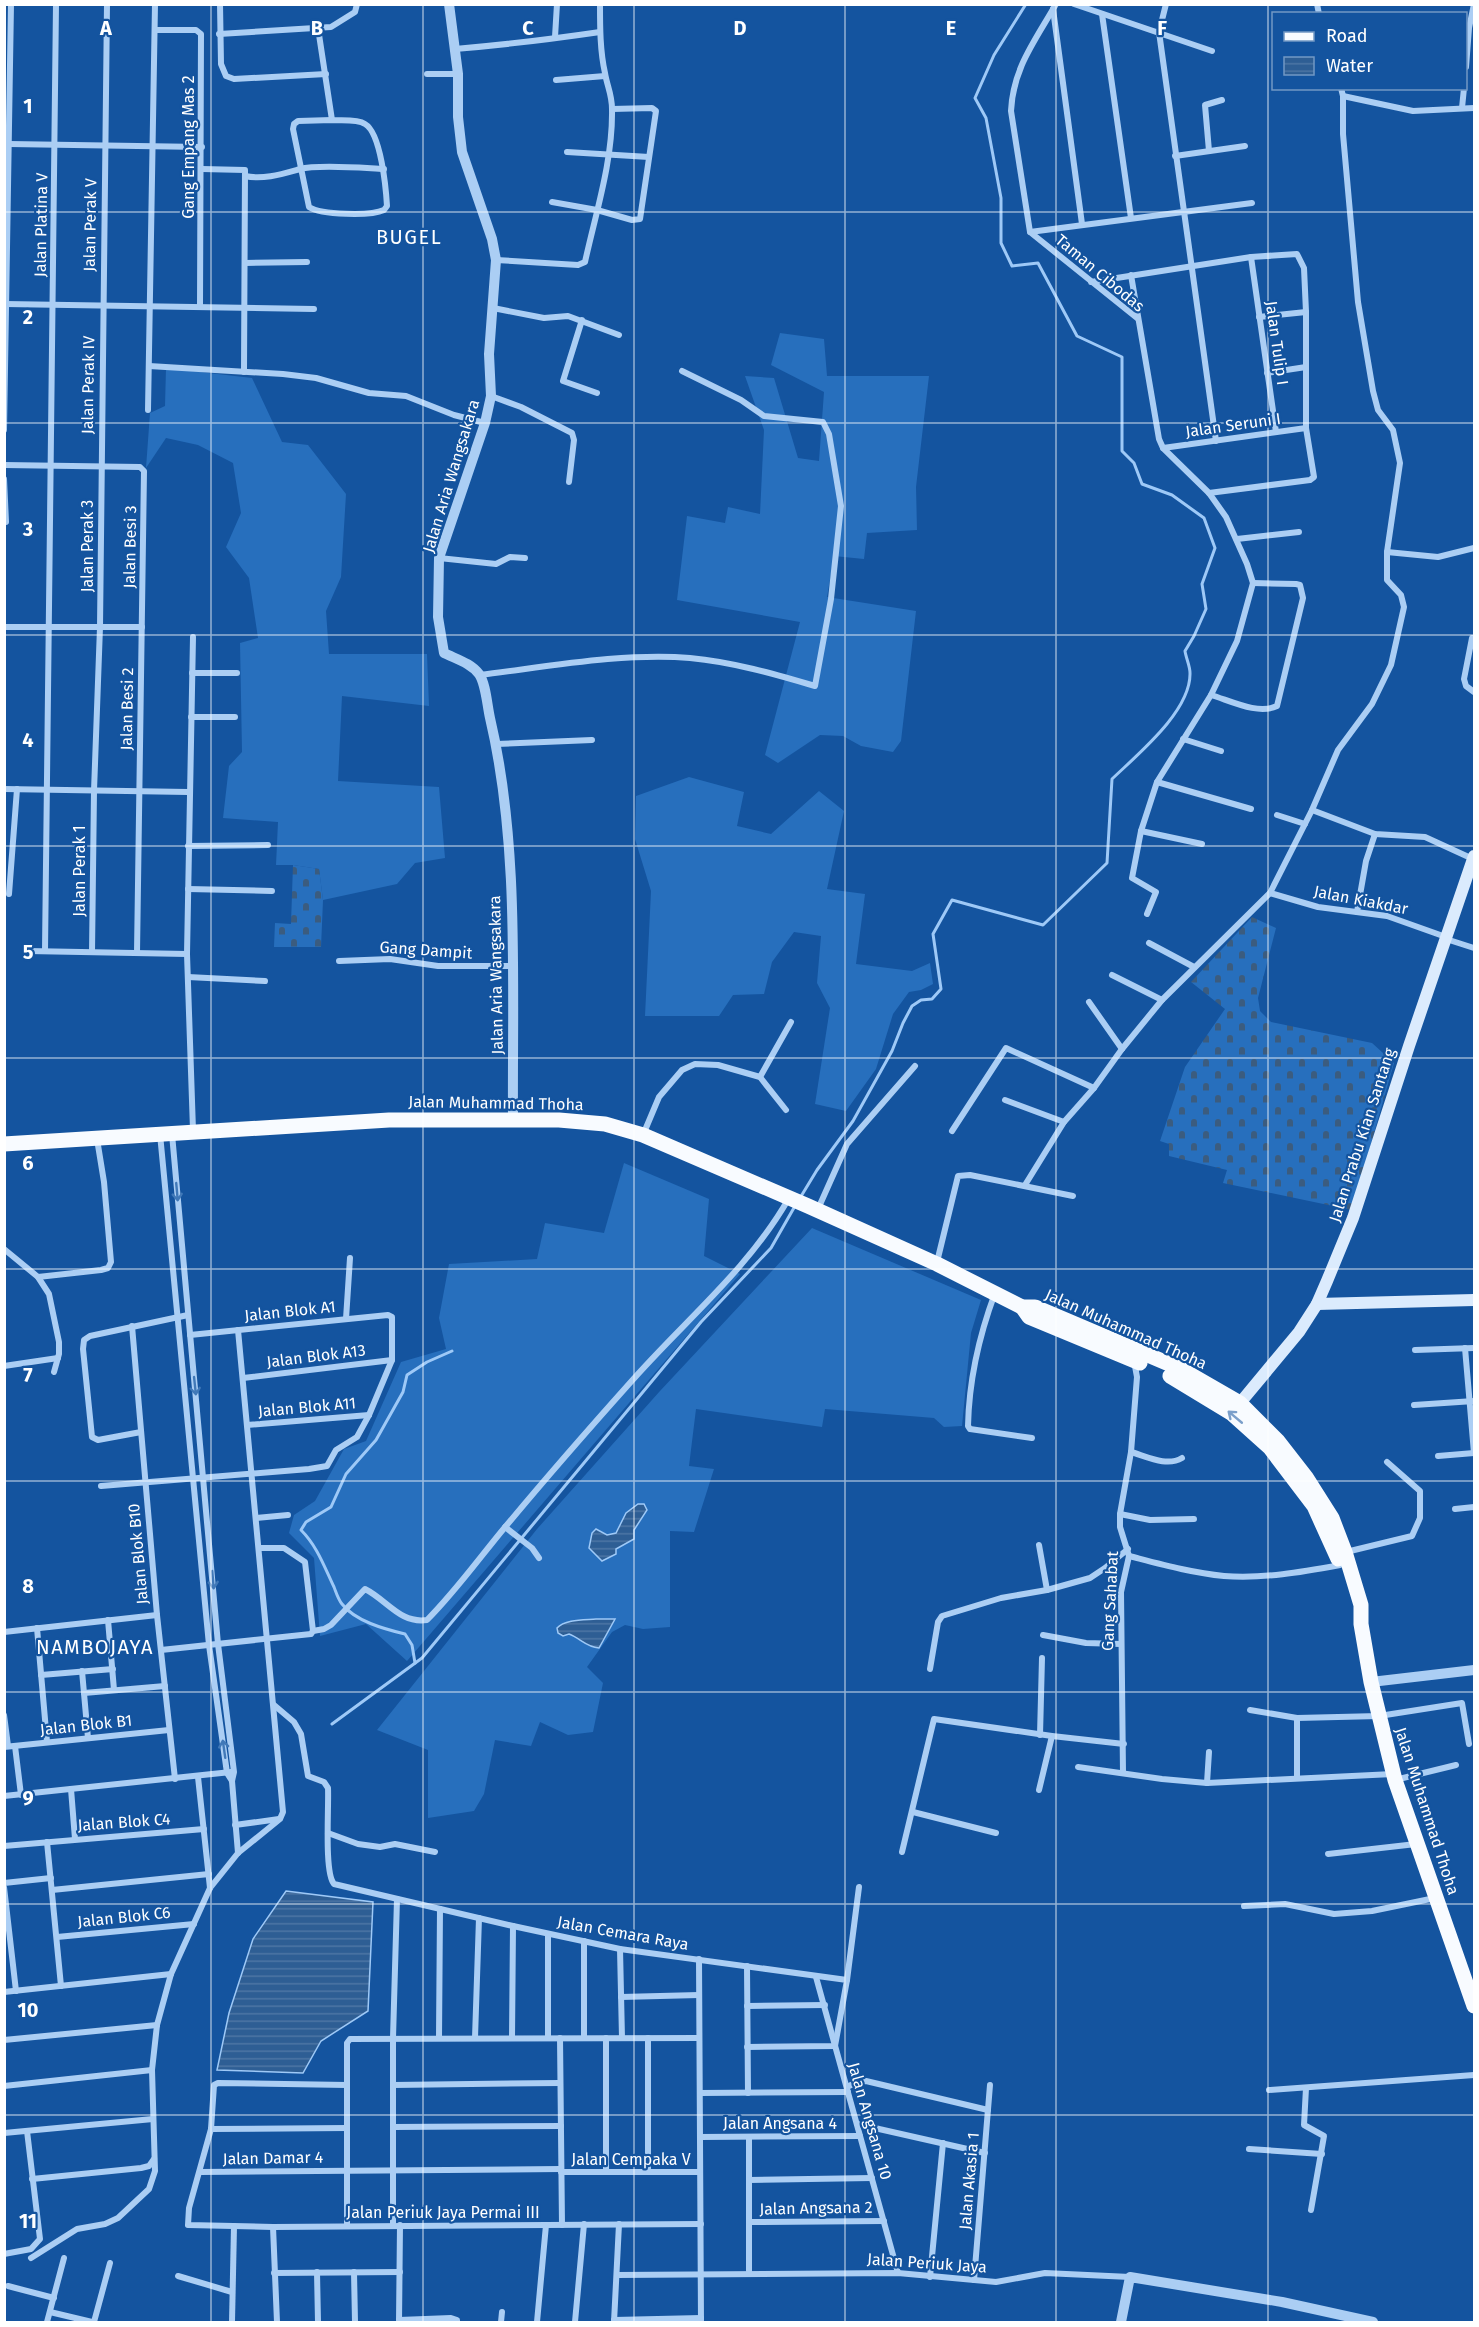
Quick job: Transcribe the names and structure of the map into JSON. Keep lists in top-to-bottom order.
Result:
{
  "streets": {
    "main road": ["Jalan Muhammad Thoha", "Jalan Prabu Kian Santang"],
    "street": [
      "Gang Empang Mas 2",
      "Jalan Platina V",
      "Jalan Perak V",
      "Taman Cibodas",
      "Jalan Tulip I",
      "Jalan Perak IV",
      "Jalan Seruni I",
      "Jalan Aria Wangsakara",
      "Jalan Perak 3",
      "Jalan Besi 3",
      "Jalan Besi 2",
      "Jalan Perak 1",
      "Jalan Kiakdar",
      "Gang Dampit",
      "Jalan Blok A1",
      "Jalan Blok A13",
      "Jalan Blok A11",
      "Jalan Blok B10",
      "Gang Sahabat",
      "Jalan Blok B1",
      "Jalan Blok C4",
      "Jalan Blok C6",
      "Jalan Cemara Raya",
      "Jalan Angsana 10",
      "Jalan Angsana 4",
      "Jalan Damar 4",
      "Jalan Cempaka V",
      "Jalan Akasia 1",
      "Jalan Angsana 2",
      "Jalan Periuk Jaya Permai III",
      "Jalan Periuk Jaya"
    ]
  },
  "crossings": [
    ["Jalan Perak V", "Jalan Perak IV"],
    ["Taman Cibodas", "Jalan Seruni I"],
    ["Jalan Tulip I", "Jalan Seruni I"],
    ["Jalan Perak IV", "Jalan Perak 3"],
    ["Jalan Perak IV", "Jalan Besi 3"],
    ["Jalan Aria Wangsakara", "Gang Dampit"],
    ["Jalan Aria Wangsakara", "Jalan Muhammad Thoha"],
    ["Jalan Perak 3", "Jalan Besi 3"],
    ["Jalan Perak 3", "Jalan Perak 1"],
    ["Jalan Besi 3", "Jalan Besi 2"],
    ["Jalan Kiakdar", "Jalan Prabu Kian Santang"],
    ["Jalan Muhammad Thoha", "Jalan Prabu Kian Santang"],
    ["Jalan Muhammad Thoha", "Gang Sahabat"],
    ["Jalan Blok A1", "Jalan Blok A13"],
    ["Jalan Blok B10", "Jalan Blok B1"],
    ["Jalan Cemara Raya", "Jalan Angsana 10"],
    ["Jalan Angsana 10", "Jalan Angsana 4"],
    ["Jalan Angsana 10", "Jalan Angsana 2"],
    ["Jalan Angsana 10", "Jalan Periuk Jaya"],
    ["Jalan Damar 4", "Jalan Cempaka V"],
    ["Jalan Damar 4", "Jalan Periuk Jaya Permai III"],
    ["Jalan Akasia 1", "Jalan Periuk Jaya"]
  ],
  "districts": ["BUGEL", "NAMBOJAYA"],
  "legend": ["Road", "Water"],
  "grid": {
    "columns": [
      "A",
      "B",
      "C",
      "D",
      "E",
      "F"
    ],
    "rows": [
      "1",
      "2",
      "3",
      "4",
      "5",
      "6",
      "7",
      "8",
      "9",
      "10",
      "11"
    ]
  }
}
